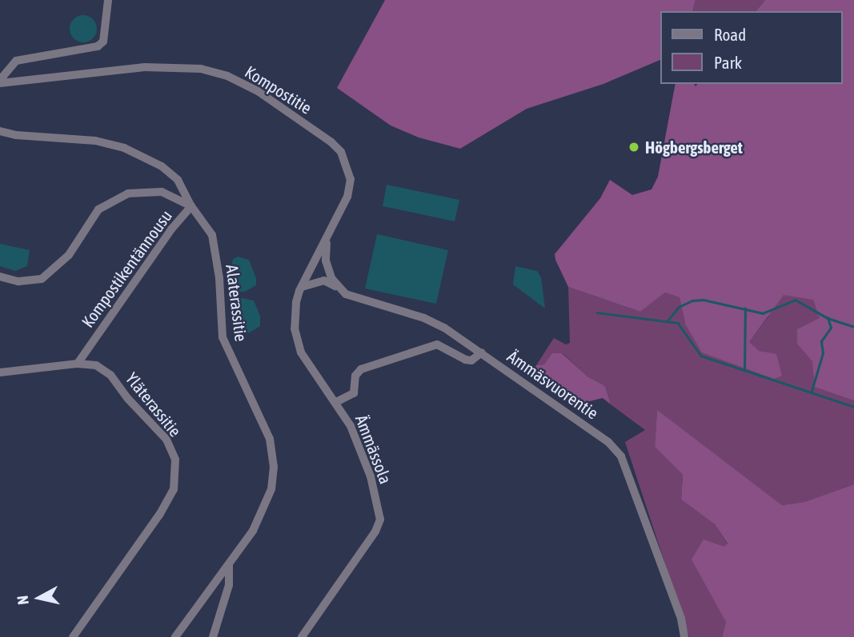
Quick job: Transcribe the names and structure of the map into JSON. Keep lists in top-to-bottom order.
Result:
{
  "streets": {
    "street": [
      "Kompostitie",
      "Kompostikentännousu",
      "Alaterassitie",
      "Ämmäsvuorentie",
      "Yläterassitie",
      "Ämmässola"
    ]
  },
  "crossings": [
    ["Kompostitie", "Ämmässola"],
    ["Kompostikentännousu", "Alaterassitie"],
    ["Kompostikentännousu", "Yläterassitie"],
    ["Ämmäsvuorentie", "Ämmässola"]
  ],
  "places": ["Högbergsberget"],
  "legend": ["Road", "Park"],
  "north": "left"
}
